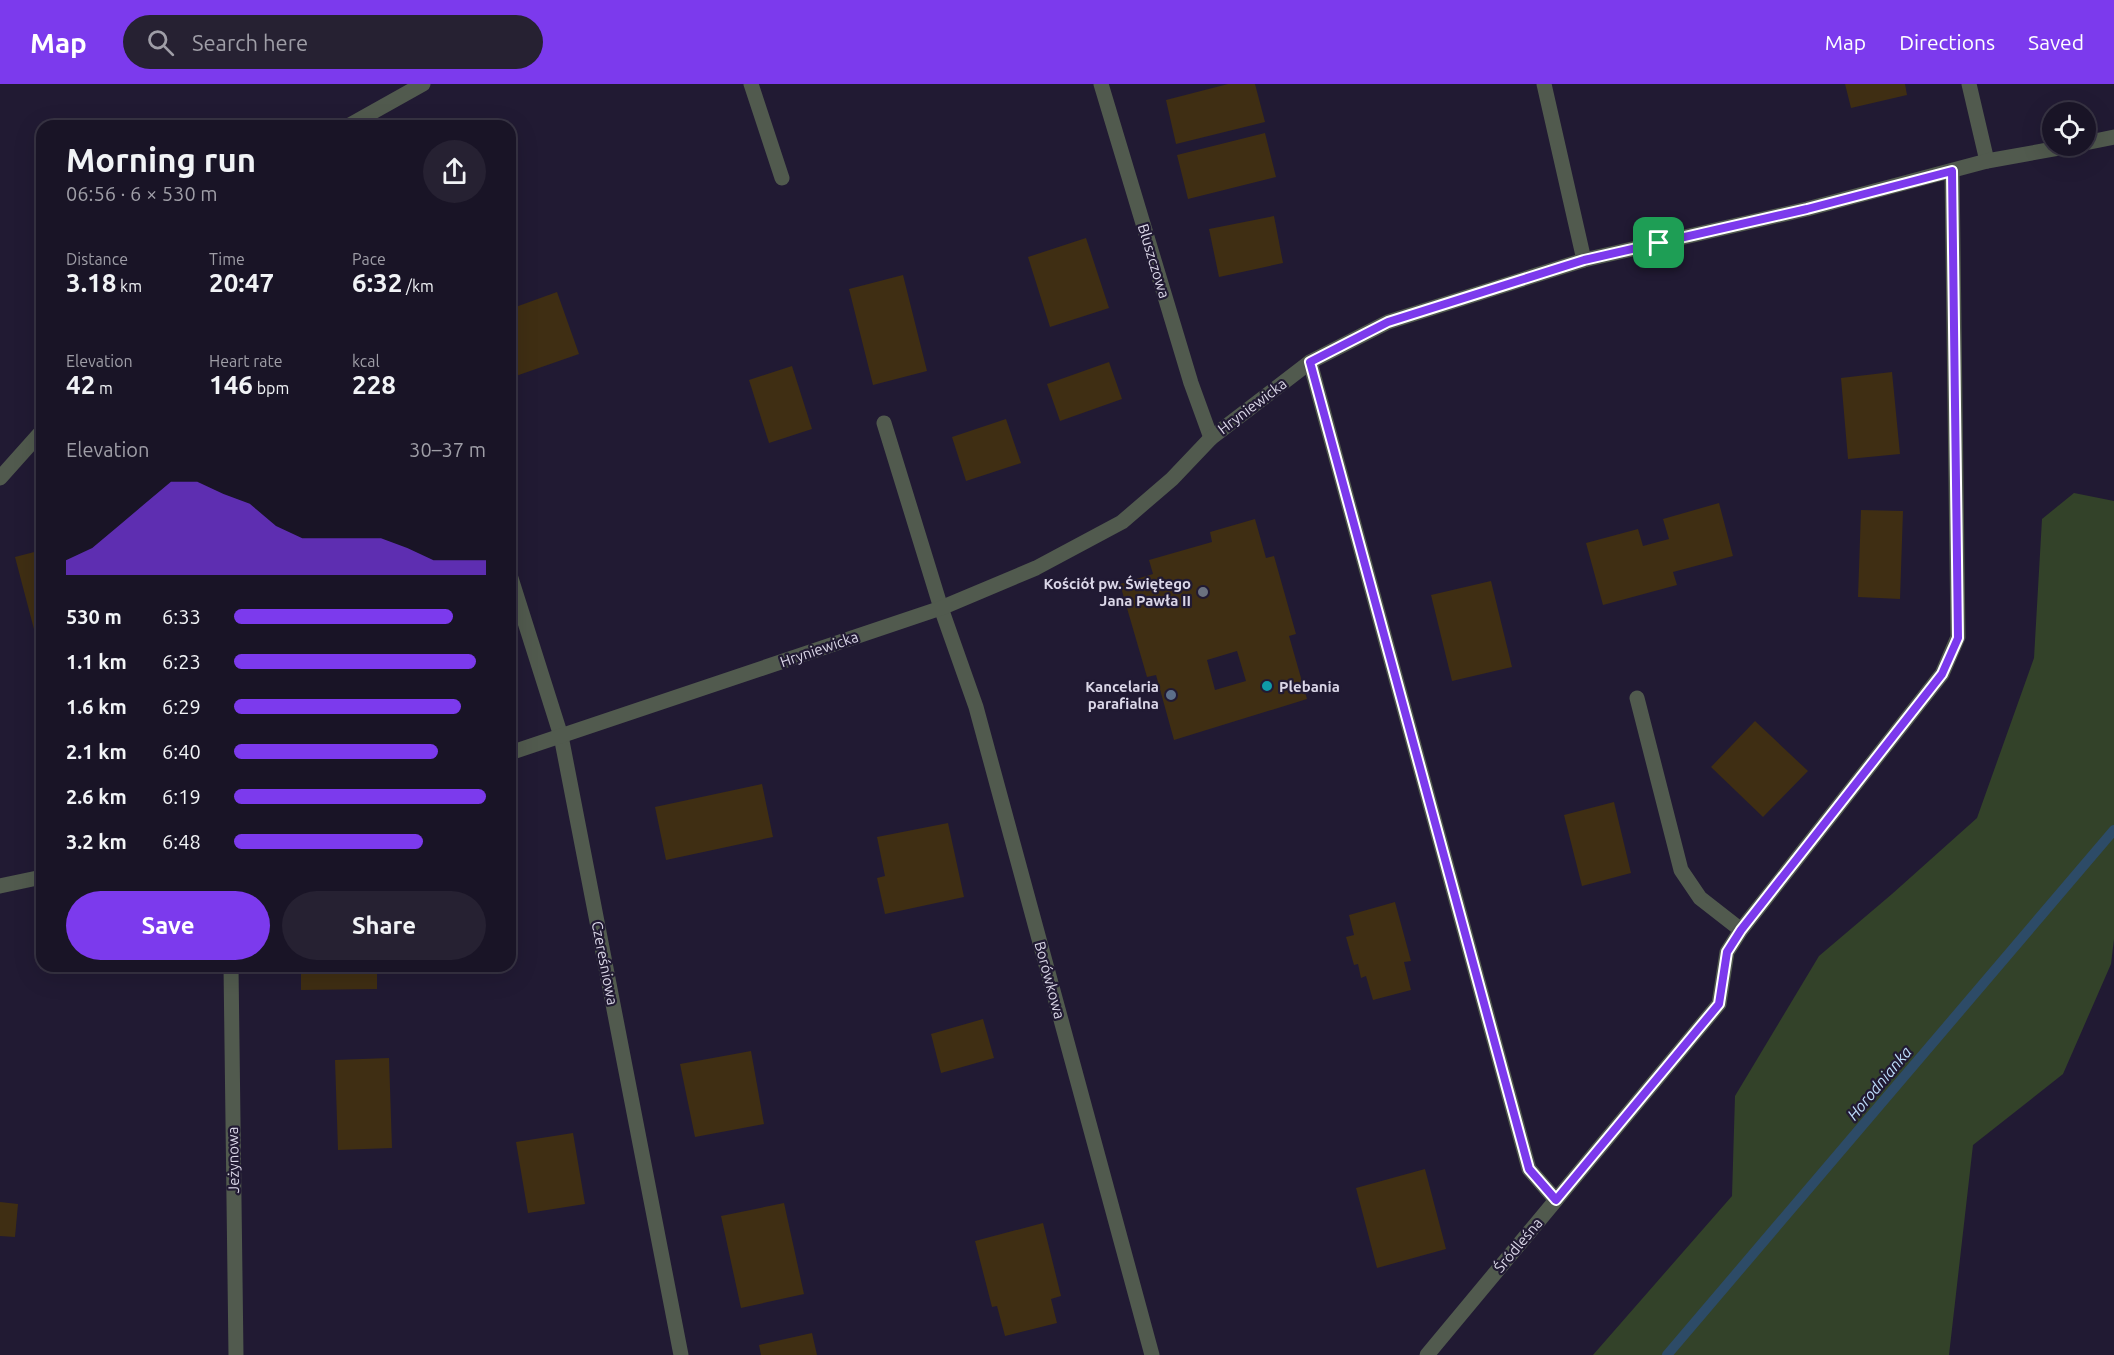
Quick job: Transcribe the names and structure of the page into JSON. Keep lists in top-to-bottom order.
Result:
{
  "streets": {
    "street": [
      "Bluszczowa",
      "Hryniewicka",
      "Czereśniowa",
      "Borówkowa",
      "Jeżynowa",
      "Śródleśna"
    ]
  },
  "crossings": [
    ["Bluszczowa", "Hryniewicka"],
    ["Hryniewicka", "Czereśniowa"],
    ["Hryniewicka", "Borówkowa"],
    ["Hryniewicka", "Śródleśna"]
  ],
  "water": ["Horodnianka"],
  "places": ["Kościół pw. Świętego Jana Pawła II", "Plebania", "Kancelaria parafialna"],
  "page": {
    "header": "Map",
    "search": "Search here",
    "nav": ["Map", "Directions", "Saved"],
    "heading": ["Morning run", "06:56 · 6 × 530 m"],
    "stats": [
      ["Distance", "3.18 km"],
      ["Time", "20:47"],
      ["Pace", "6:32 /km"],
      ["Elevation", "42 m"],
      ["Heart rate", "146 bpm"],
      ["kcal", "228"]
    ],
    "chart": ["Elevation", "30–37 m"],
    "list": [
      {
        "name": "530 m",
        "note": "6:33"
      },
      {
        "name": "1.1 km",
        "note": "6:23"
      },
      {
        "name": "1.6 km",
        "note": "6:29"
      },
      {
        "name": "2.1 km",
        "note": "6:40"
      },
      {
        "name": "2.6 km",
        "note": "6:19"
      },
      {
        "name": "3.2 km",
        "note": "6:48"
      }
    ],
    "buttons": ["Save", "Share"]
  }
}
